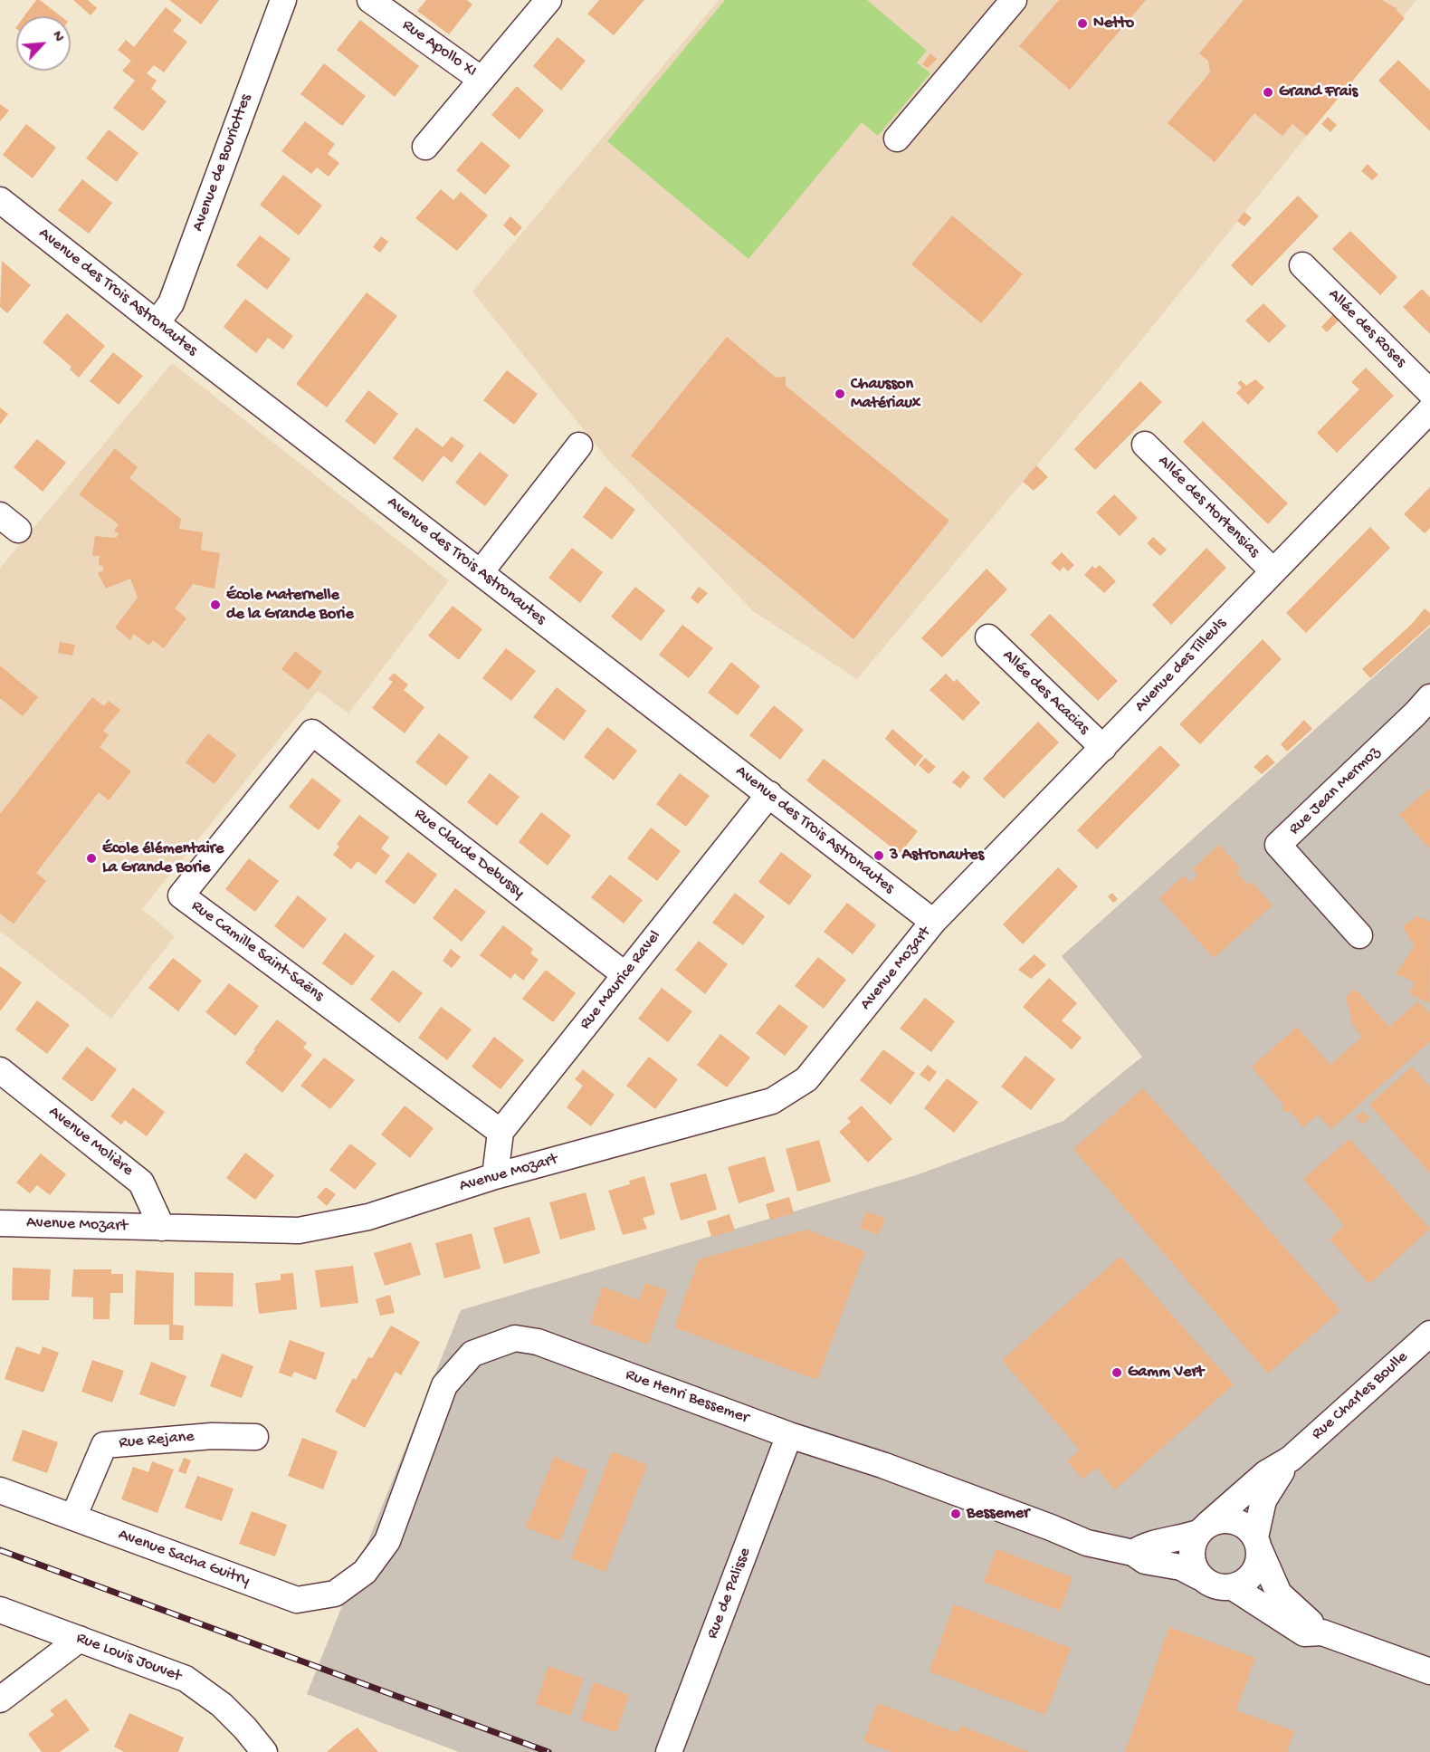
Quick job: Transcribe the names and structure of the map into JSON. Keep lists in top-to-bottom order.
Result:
{
  "streets": {
    "street": [
      "Rue Apollo XI",
      "Avenue de Bouriottes",
      "Avenue des Trois Astronautes",
      "Allée des Roses",
      "Allée des Hortensias",
      "Avenue des Tilleuls",
      "Allée des Acacias",
      "Rue Jean Mermoz",
      "Rue Claude Debussy",
      "Rue Camille Saint-Saëns",
      "Avenue Mozart",
      "Rue Maurice Ravel",
      "Avenue Molière",
      "Rue Charles Boulle",
      "Rue Henri Bessemer",
      "Rue Rejane",
      "Avenue Sacha Guitry",
      "Rue de Palisse",
      "Rue Louis Jouvet"
    ]
  },
  "crossings": [
    ["Avenue de Bouriottes", "Avenue des Trois Astronautes"],
    ["Avenue des Trois Astronautes", "Avenue des Tilleuls"],
    ["Avenue des Trois Astronautes", "Avenue Mozart"],
    ["Avenue des Trois Astronautes", "Rue Maurice Ravel"],
    ["Allée des Hortensias", "Avenue des Tilleuls"],
    ["Avenue des Tilleuls", "Allée des Acacias"],
    ["Avenue des Tilleuls", "Avenue Mozart"],
    ["Rue Claude Debussy", "Rue Camille Saint-Saëns"],
    ["Rue Claude Debussy", "Rue Maurice Ravel"],
    ["Rue Camille Saint-Saëns", "Rue Maurice Ravel"],
    ["Avenue Mozart", "Avenue Molière"],
    ["Rue Charles Boulle", "Rue Henri Bessemer"],
    ["Rue Henri Bessemer", "Avenue Sacha Guitry"],
    ["Rue Henri Bessemer", "Rue de Palisse"],
    ["Rue Rejane", "Avenue Sacha Guitry"]
  ],
  "places": [
    "Netto",
    "Grand Frais",
    "Chausson Matériaux",
    "École Maternelle de la Grande Borie",
    "3 Astronautes",
    "École élémentaire La Grande Borie",
    "Gamm Vert",
    "Bessemer"
  ],
  "north": "top right"
}
